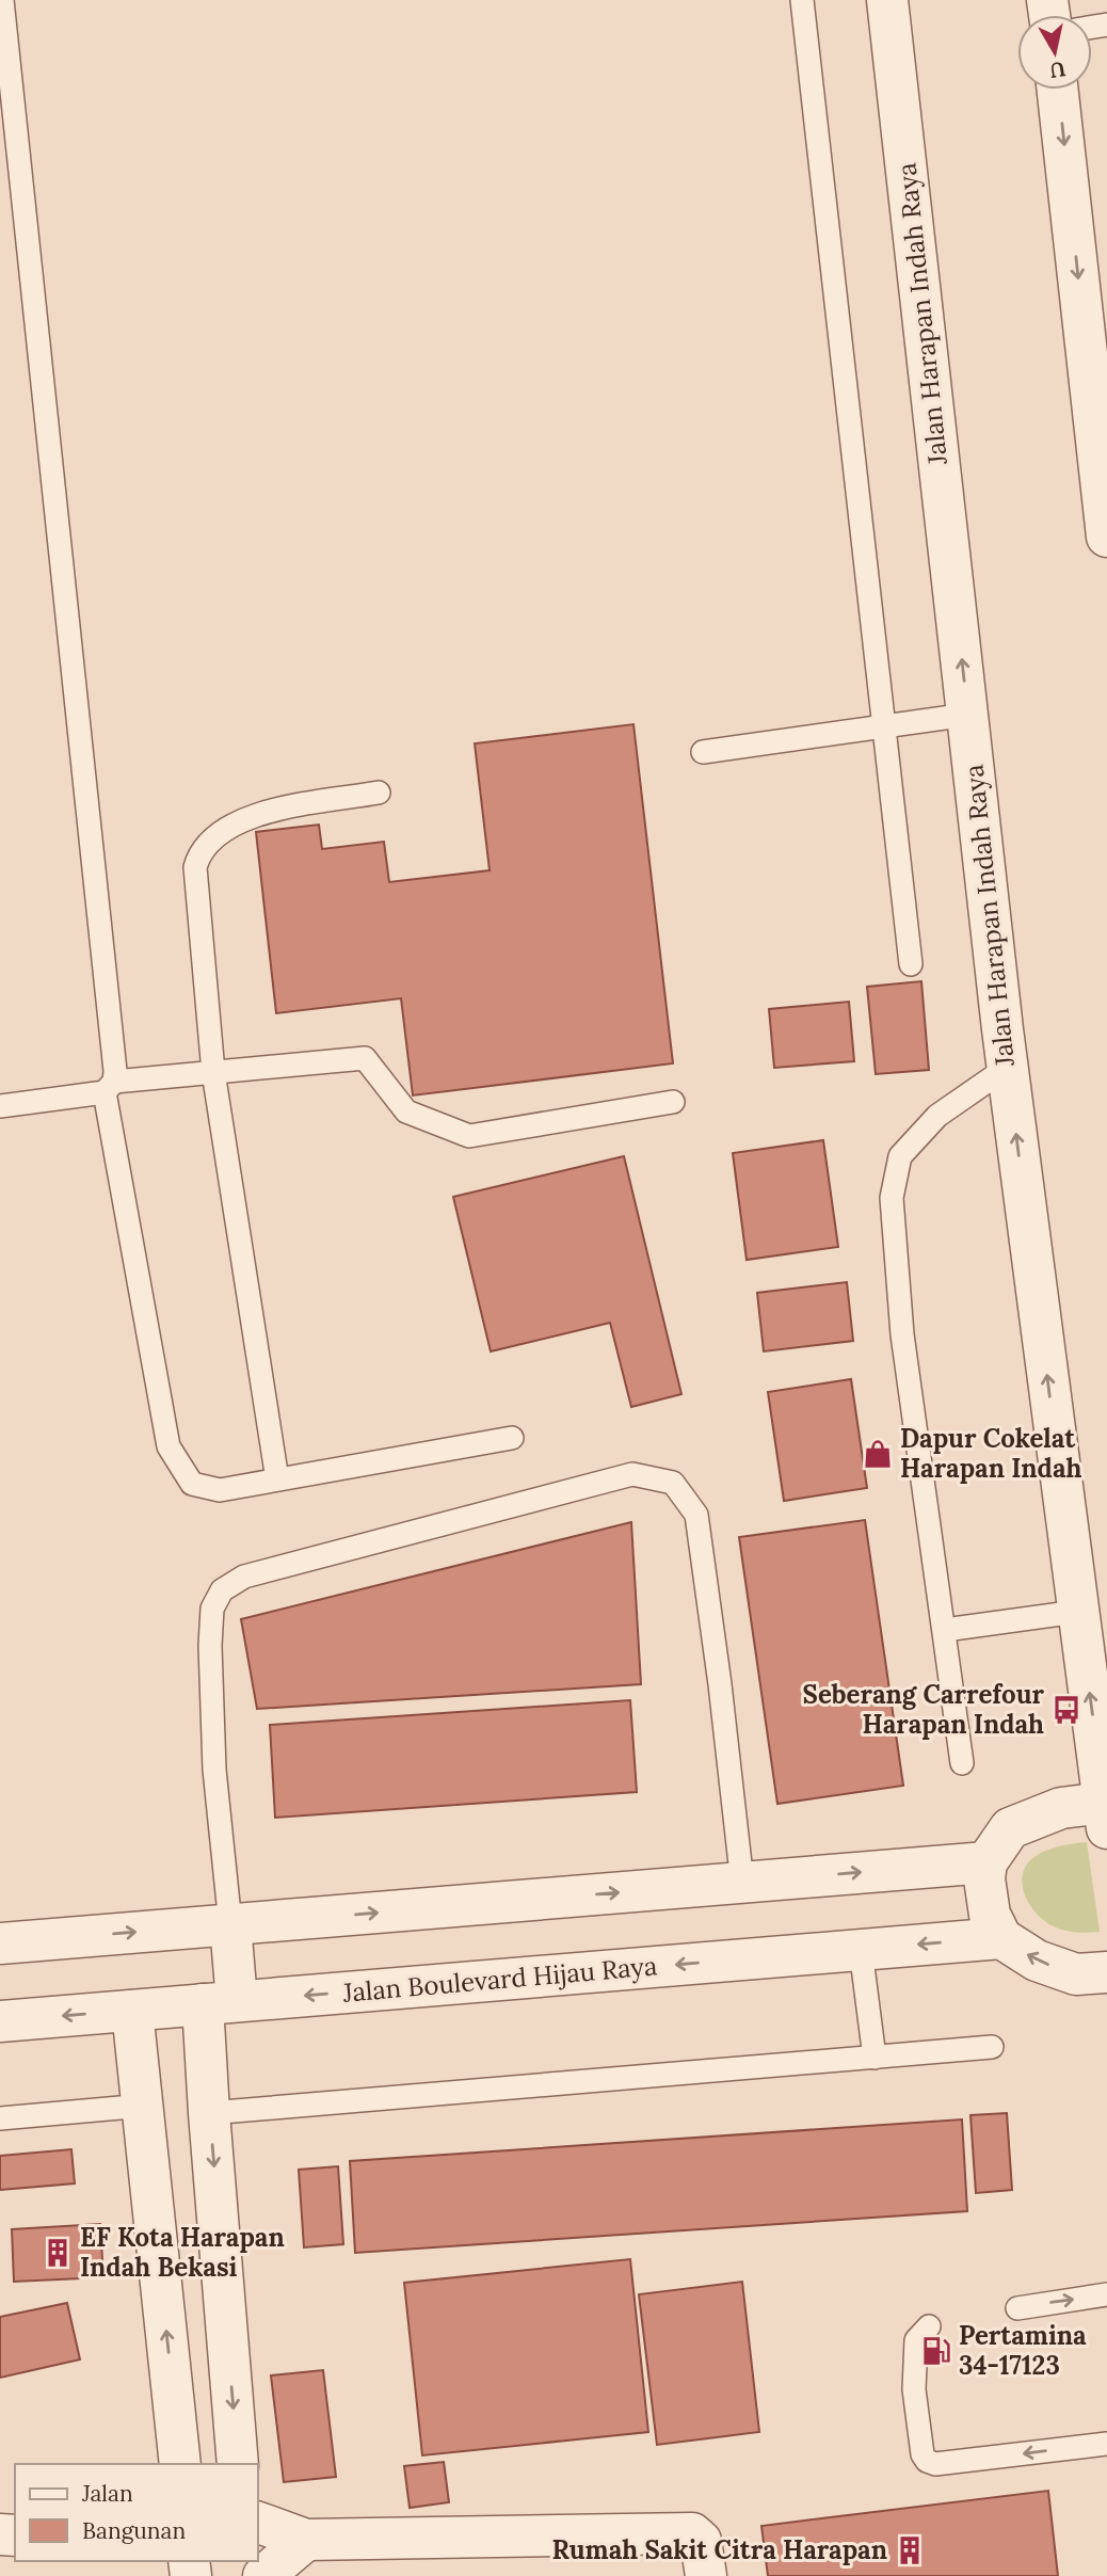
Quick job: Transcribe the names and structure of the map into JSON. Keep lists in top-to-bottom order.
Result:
{
  "streets": {
    "street": ["Jalan Harapan Indah Raya", "Jalan Boulevard Hijau Raya"]
  },
  "places": {
    "shop": ["Dapur Cokelat Harapan Indah"],
    "bus stop": ["Seberang Carrefour Harapan Indah"],
    "building": ["EF Kota Harapan Indah Bekasi", "Rumah Sakit Citra Harapan"],
    "fuel station": ["Pertamina 34-17123"]
  },
  "legend": ["Jalan", "Bangunan"],
  "north": "bottom"
}
